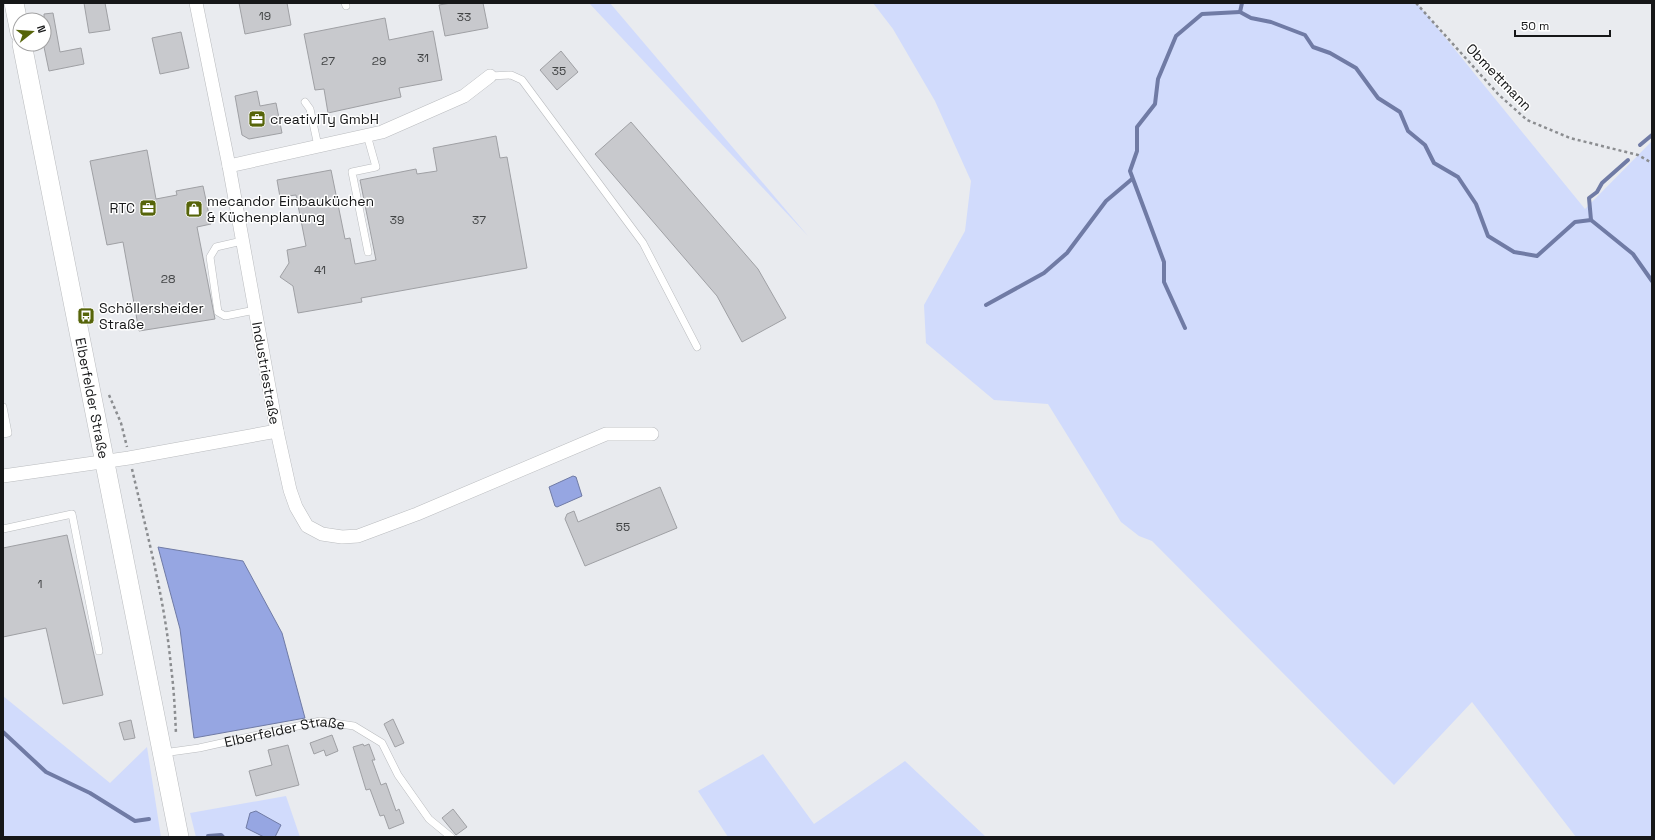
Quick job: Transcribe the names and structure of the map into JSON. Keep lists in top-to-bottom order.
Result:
{
  "streets": {
    "street": ["Industriestraße", "Elberfelder Straße"],
    "path": ["Obmettmann"]
  },
  "crossings": [
    ["Industriestraße", "Elberfelder Straße"]
  ],
  "places": {
    "office": ["creativITy GmbH", "RTC"],
    "shop": ["mecandor Einbauküchen & Küchenplanung"],
    "bus stop": ["Schöllersheider Straße"]
  },
  "house_numbers": [
    "19",
    "33",
    "31",
    "27",
    "29",
    "35",
    "39",
    "37",
    "41",
    "28",
    "55",
    "1"
  ],
  "scale_bar": "50 m",
  "north": "right"
}
